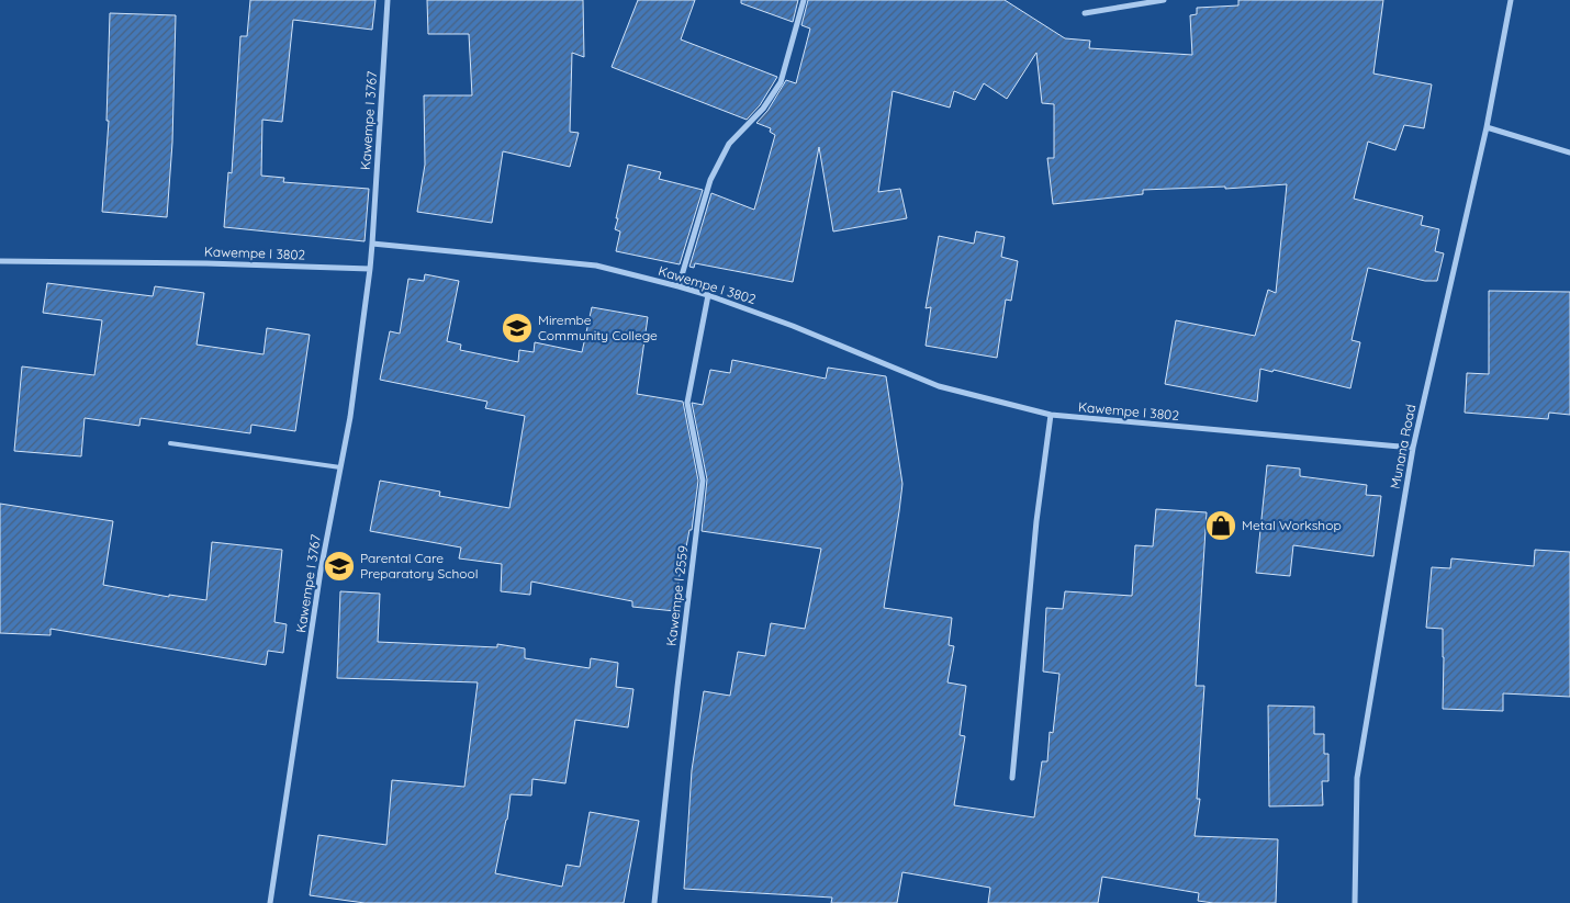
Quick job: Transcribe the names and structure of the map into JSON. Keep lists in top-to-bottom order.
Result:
{
  "streets": {
    "street": [
      "Kawempe I 3767",
      "Kawempe I 3802",
      "Munana Road",
      "Kawempe I 2559"
    ]
  },
  "crossings": [
    ["Kawempe I 3767", "Kawempe I 3802"],
    ["Kawempe I 3802", "Munana Road"],
    ["Kawempe I 3802", "Kawempe I 2559"]
  ],
  "places": {
    "school or university": ["Mirembe Community College", "Parental Care Preparatory School"],
    "shop": ["Metal Workshop"]
  }
}
